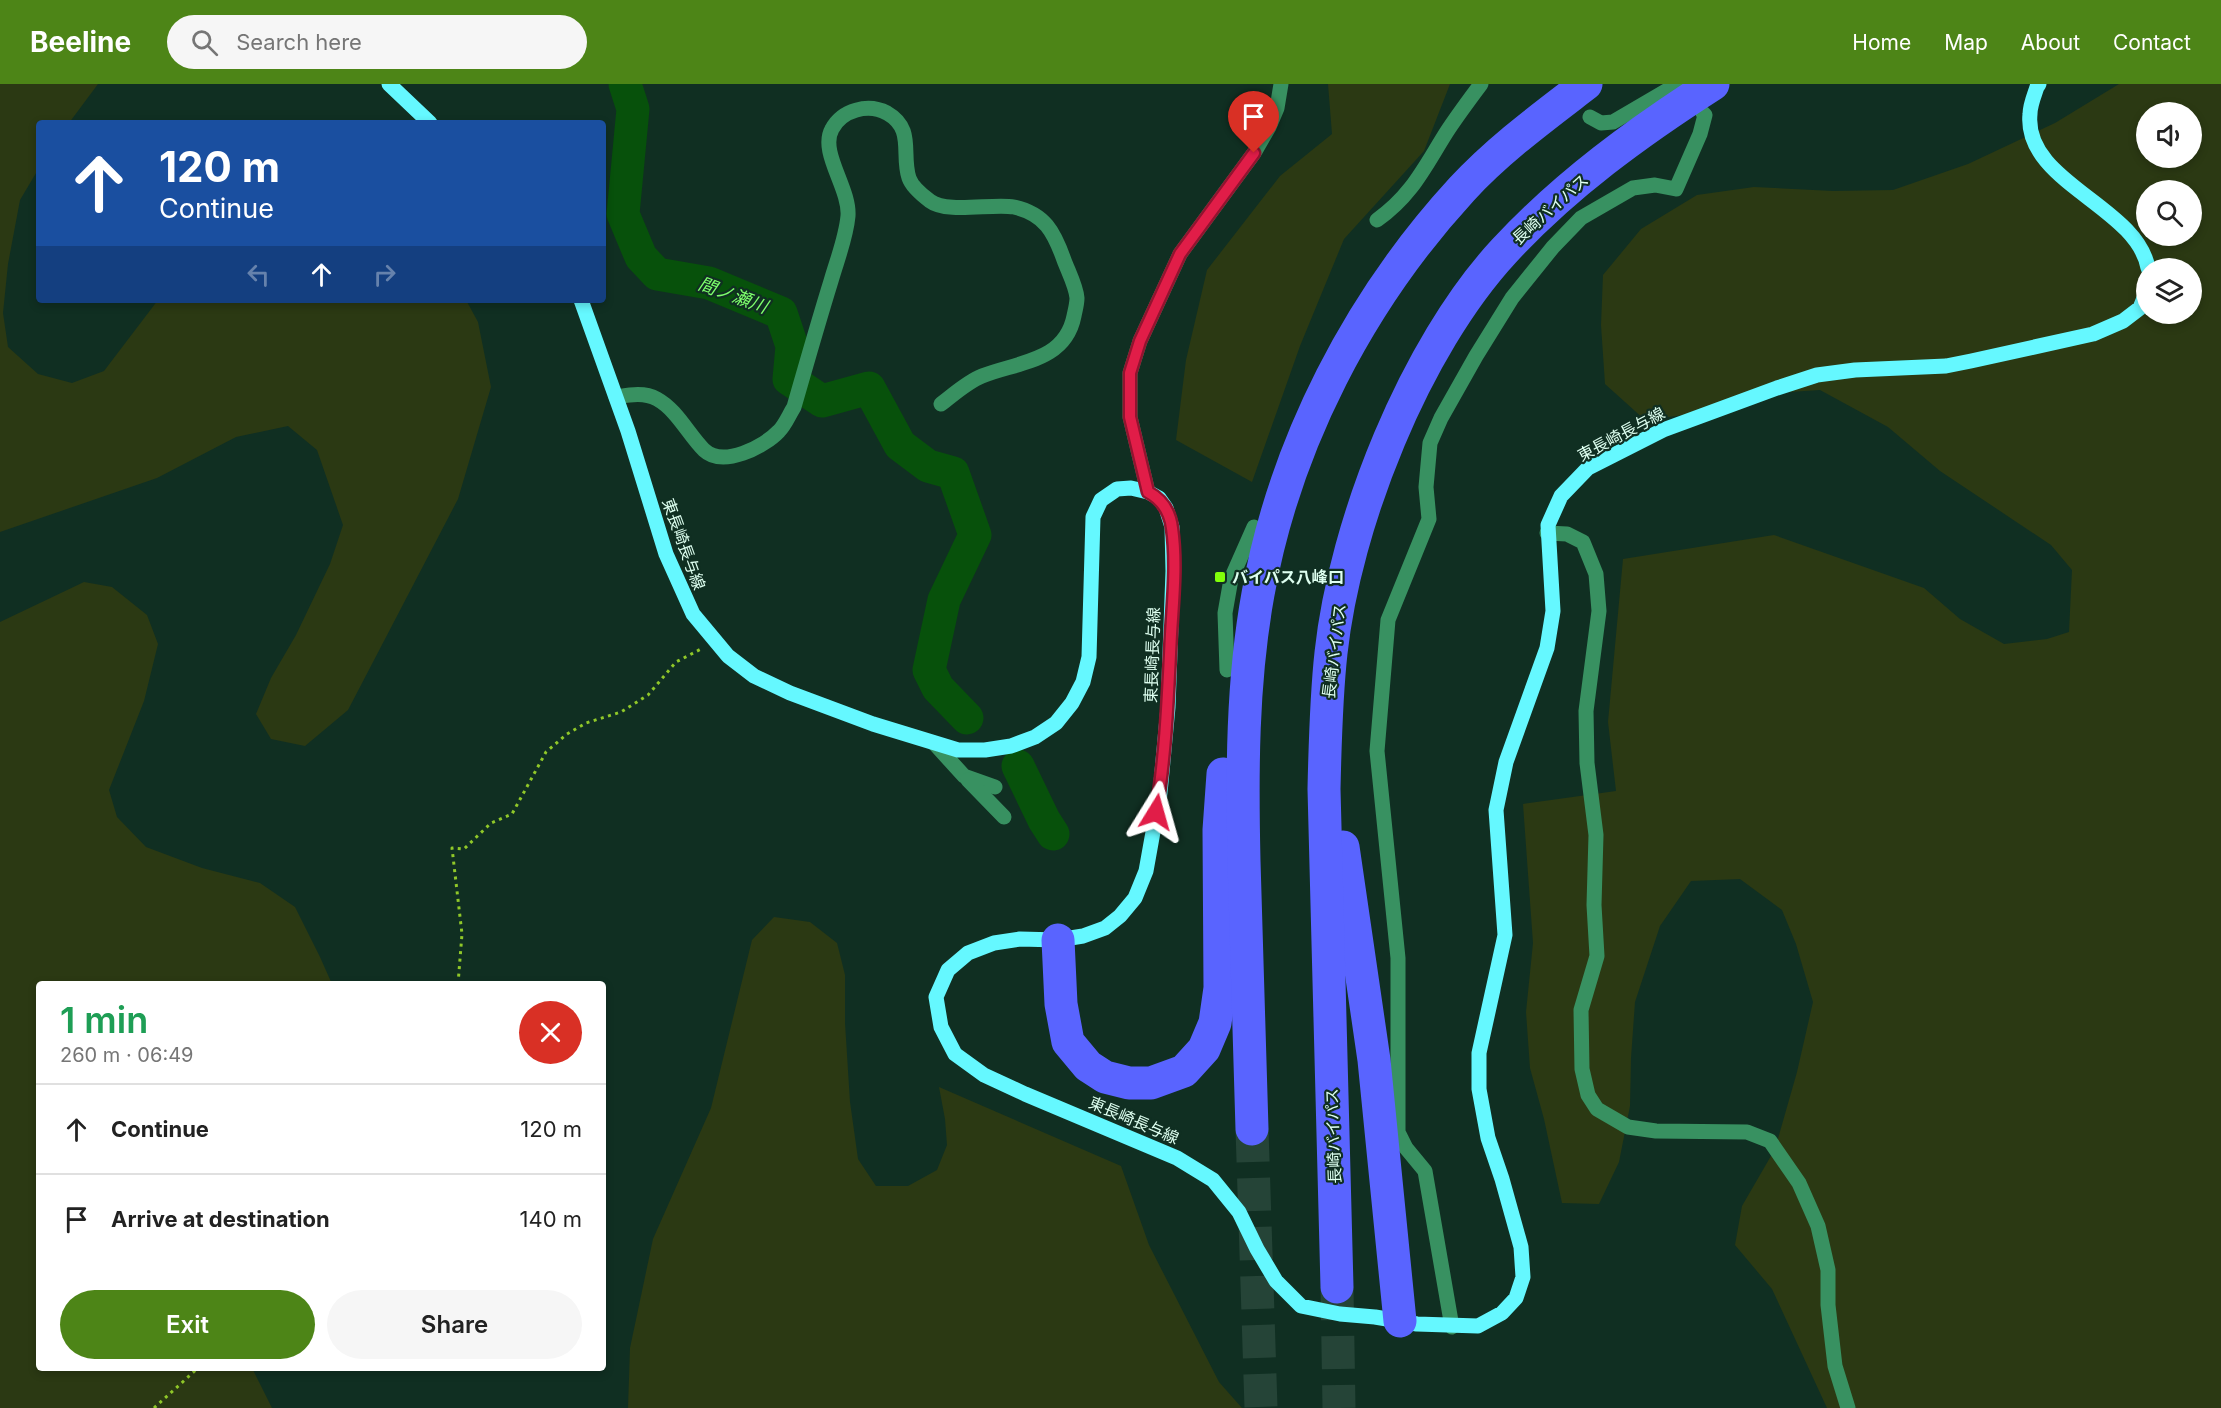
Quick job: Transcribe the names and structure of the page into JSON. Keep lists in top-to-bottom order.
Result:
{
  "streets": {
    "highway": ["長崎バイパス"],
    "main road": ["東長崎長与線"]
  },
  "water": ["間ノ瀬川"],
  "places": {
    "transit": ["バイパス八峰口"]
  },
  "page": {
    "header": "Beeline",
    "search": "Search here",
    "nav": [
      "Home",
      "Map",
      "About",
      "Contact"
    ],
    "turn": ["120 m", "Continue"],
    "heading": ["1 min", "260 m · 06:49"],
    "list": [
      {
        "name": "Continue",
        "value": "120 m"
      },
      {
        "name": "Arrive at destination",
        "value": "140 m"
      }
    ],
    "buttons": ["Exit", "Share"]
  }
}
